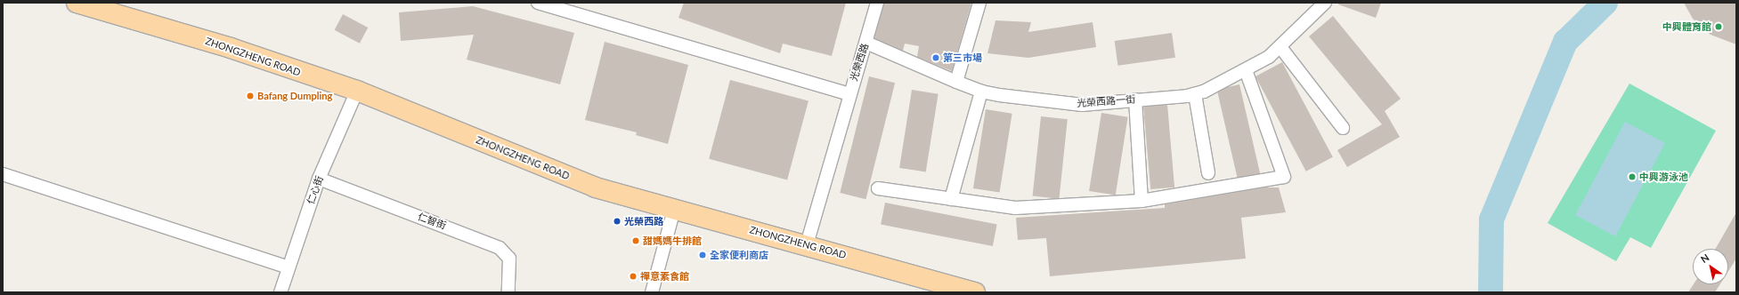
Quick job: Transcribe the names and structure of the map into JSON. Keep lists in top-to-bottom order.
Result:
{
  "streets": {
    "main road": ["ZHONGZHENG ROAD"],
    "street": [
      "光榮西路",
      "光榮西路一街",
      "仁心街",
      "仁智街"
    ]
  },
  "crossings": [
    ["ZHONGZHENG ROAD", "光榮西路"],
    ["ZHONGZHENG ROAD", "仁心街"],
    ["光榮西路", "光榮西路一街"],
    ["仁心街", "仁智街"]
  ],
  "places": [
    "中興體育館",
    "第三市場",
    "Bafang Dumpling",
    "中興游泳池",
    "光榮西路",
    "甜媽媽牛排館",
    "全家便利商店",
    "禪意素食館"
  ],
  "north": "top left"
}
